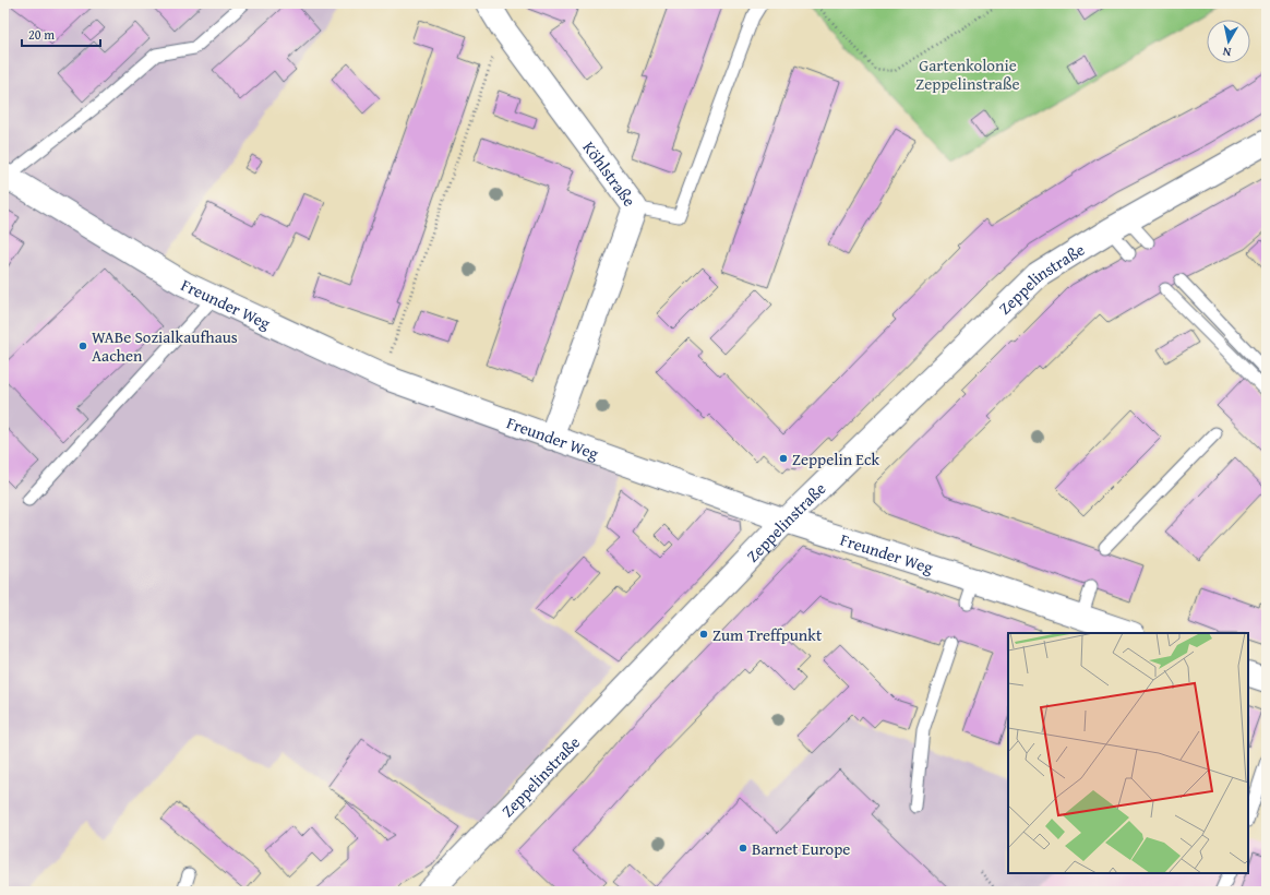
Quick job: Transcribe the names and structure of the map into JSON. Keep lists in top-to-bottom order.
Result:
{
  "streets": {
    "street": ["Köhlstraße", "Zeppelinstraße", "Freunder Weg"]
  },
  "crossings": [
    ["Köhlstraße", "Freunder Weg"],
    ["Zeppelinstraße", "Freunder Weg"]
  ],
  "parks": ["Gartenkolonie Zeppelinstraße"],
  "places": [
    "WABe Sozialkaufhaus Aachen",
    "Zeppelin Eck",
    "Zum Treffpunkt",
    "Barnet Europe"
  ],
  "scale_bar": "20 m",
  "north": "bottom"
}
